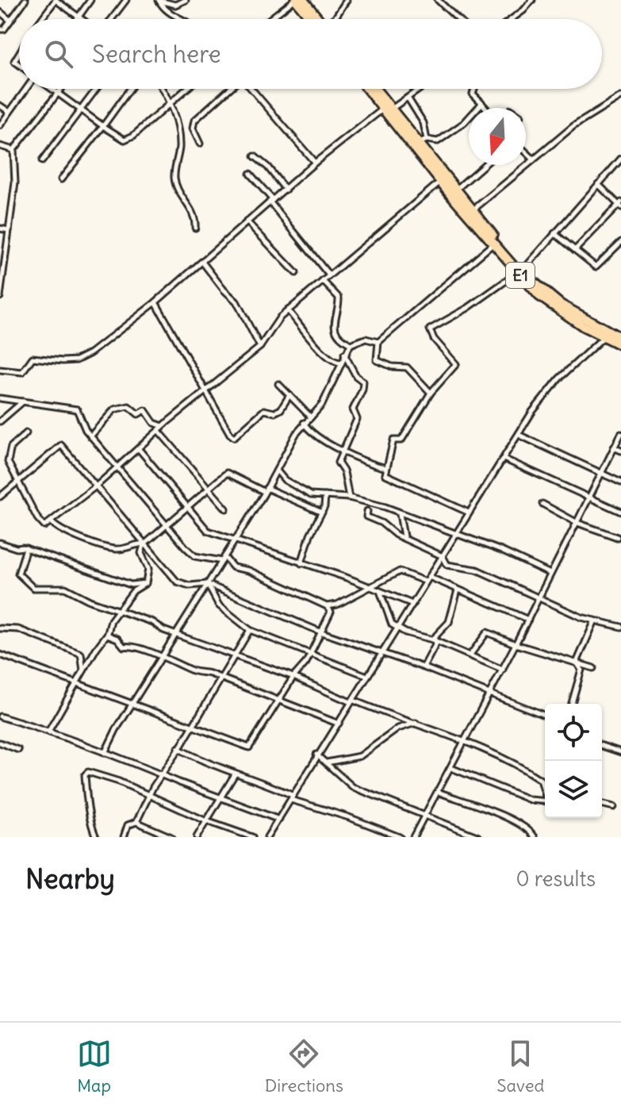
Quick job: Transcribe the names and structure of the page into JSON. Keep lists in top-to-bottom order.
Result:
{
  "streets": {
    "highway": ["E1"]
  },
  "north": "bottom",
  "page": {
    "search": "Search here",
    "heading": ["Nearby", "0 results"],
    "nav": ["Map", "Directions", "Saved"]
  }
}
